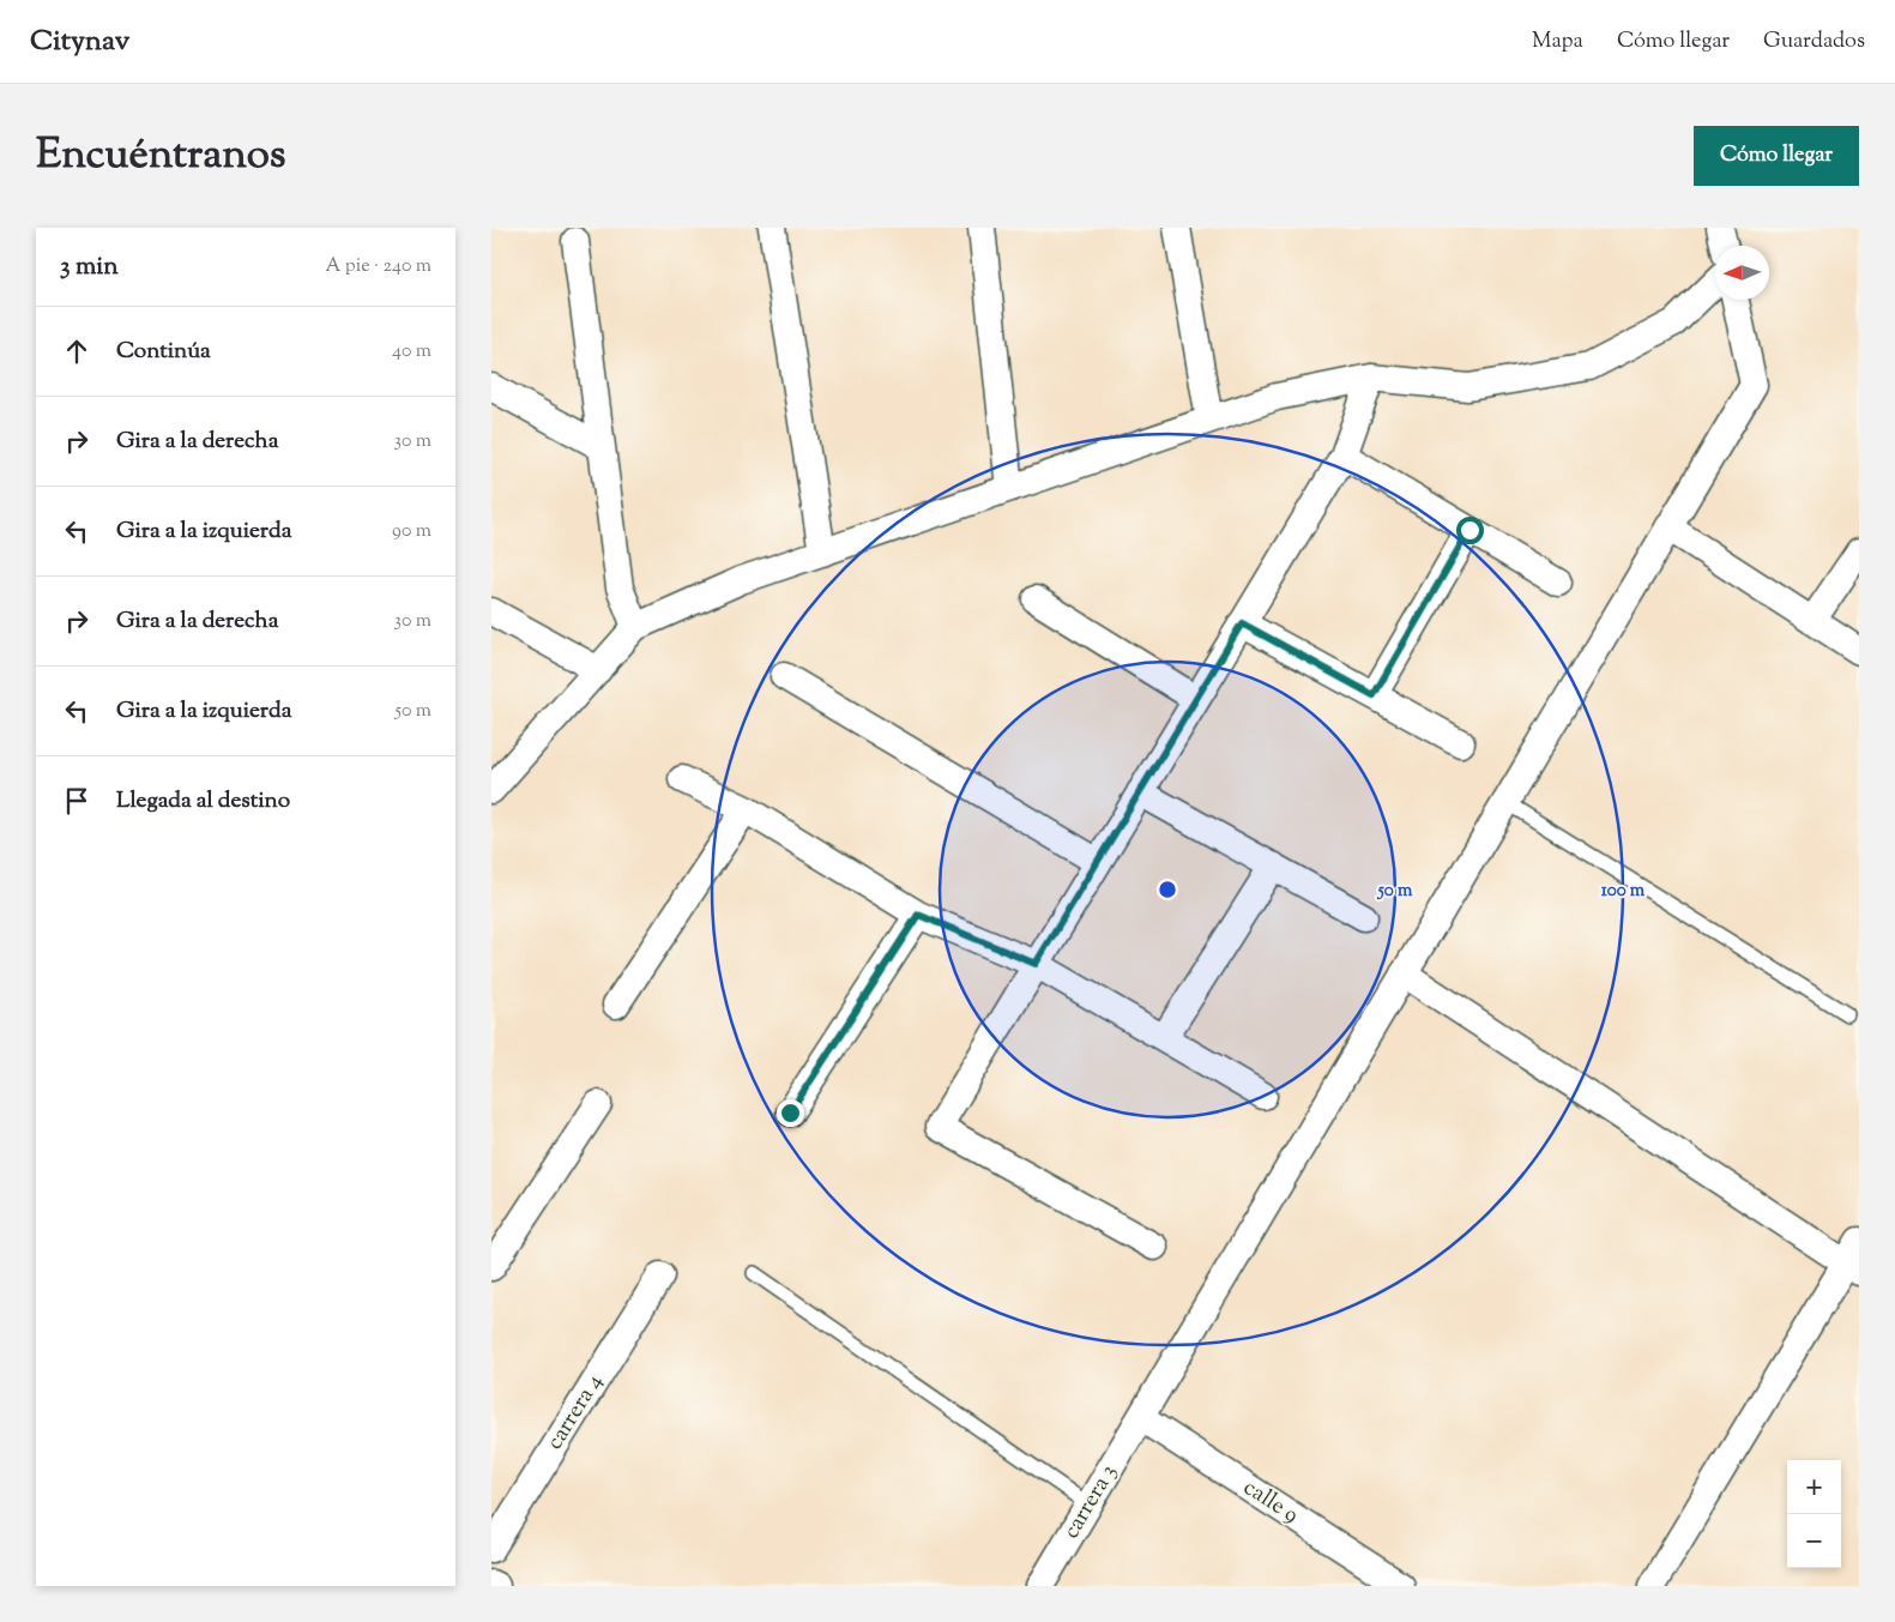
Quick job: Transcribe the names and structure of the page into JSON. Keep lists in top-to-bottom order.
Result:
{
  "streets": {
    "street": ["carrera 4", "carrera 3", "calle 9"]
  },
  "crossings": [
    ["carrera 3", "calle 9"]
  ],
  "north": "left",
  "page": {
    "header": "Citynav",
    "nav": ["Mapa", "Cómo llegar", "Guardados"],
    "title": "Encuéntranos",
    "buttons": "Cómo llegar",
    "heading": ["3 min", "A pie · 240 m"],
    "list": [
      ["Continúa", "40 m"],
      ["Gira a la derecha", "30 m"],
      ["Gira a la izquierda", "90 m"],
      ["Gira a la derecha", "30 m"],
      ["Gira a la izquierda", "50 m"],
      "Llegada al destino"
    ],
    "map_buttons": ["+", "−"]
  },
  "rings": ["50 m", "100 m"]
}
